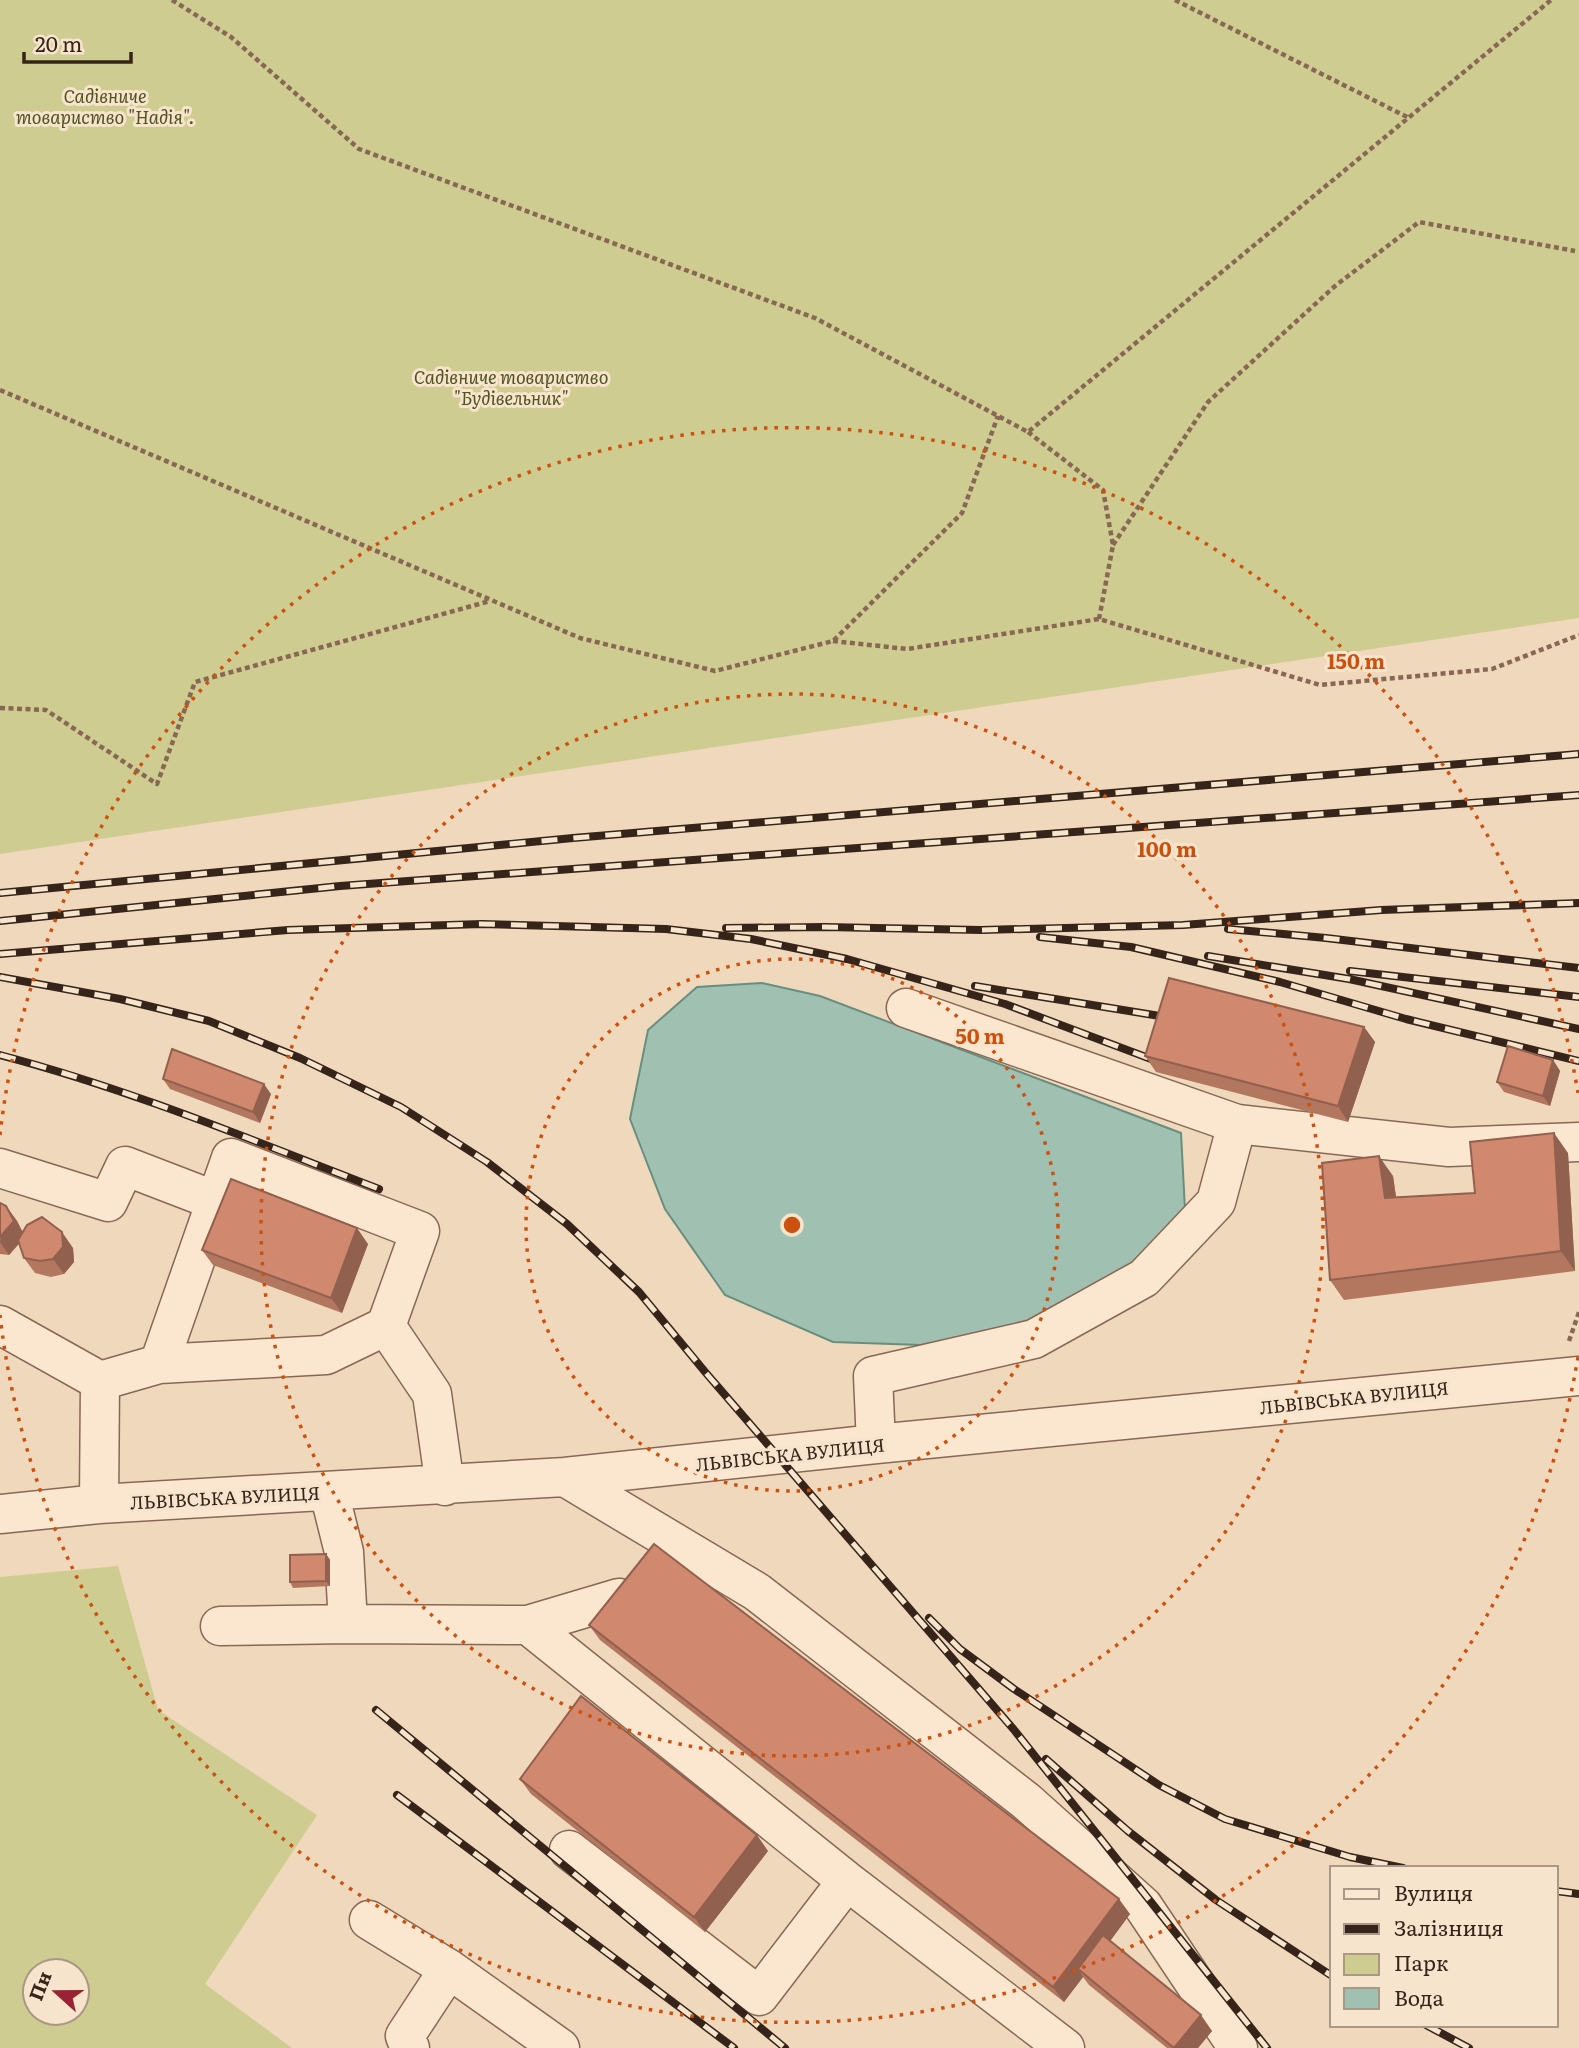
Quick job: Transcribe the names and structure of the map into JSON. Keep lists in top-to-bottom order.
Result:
{
  "streets": {
    "street": ["ЛЬВІВСЬКА ВУЛИЦЯ"]
  },
  "parks": ["Садівниче товариство \"Надія\".", "Садівниче товариство \"Будівельник\""],
  "legend": [
    "Вулиця",
    "Залізниця",
    "Парк",
    "Вода"
  ],
  "scale_bar": "20 m",
  "north": "left",
  "rings": ["150 m", "100 m", "50 m"]
}
